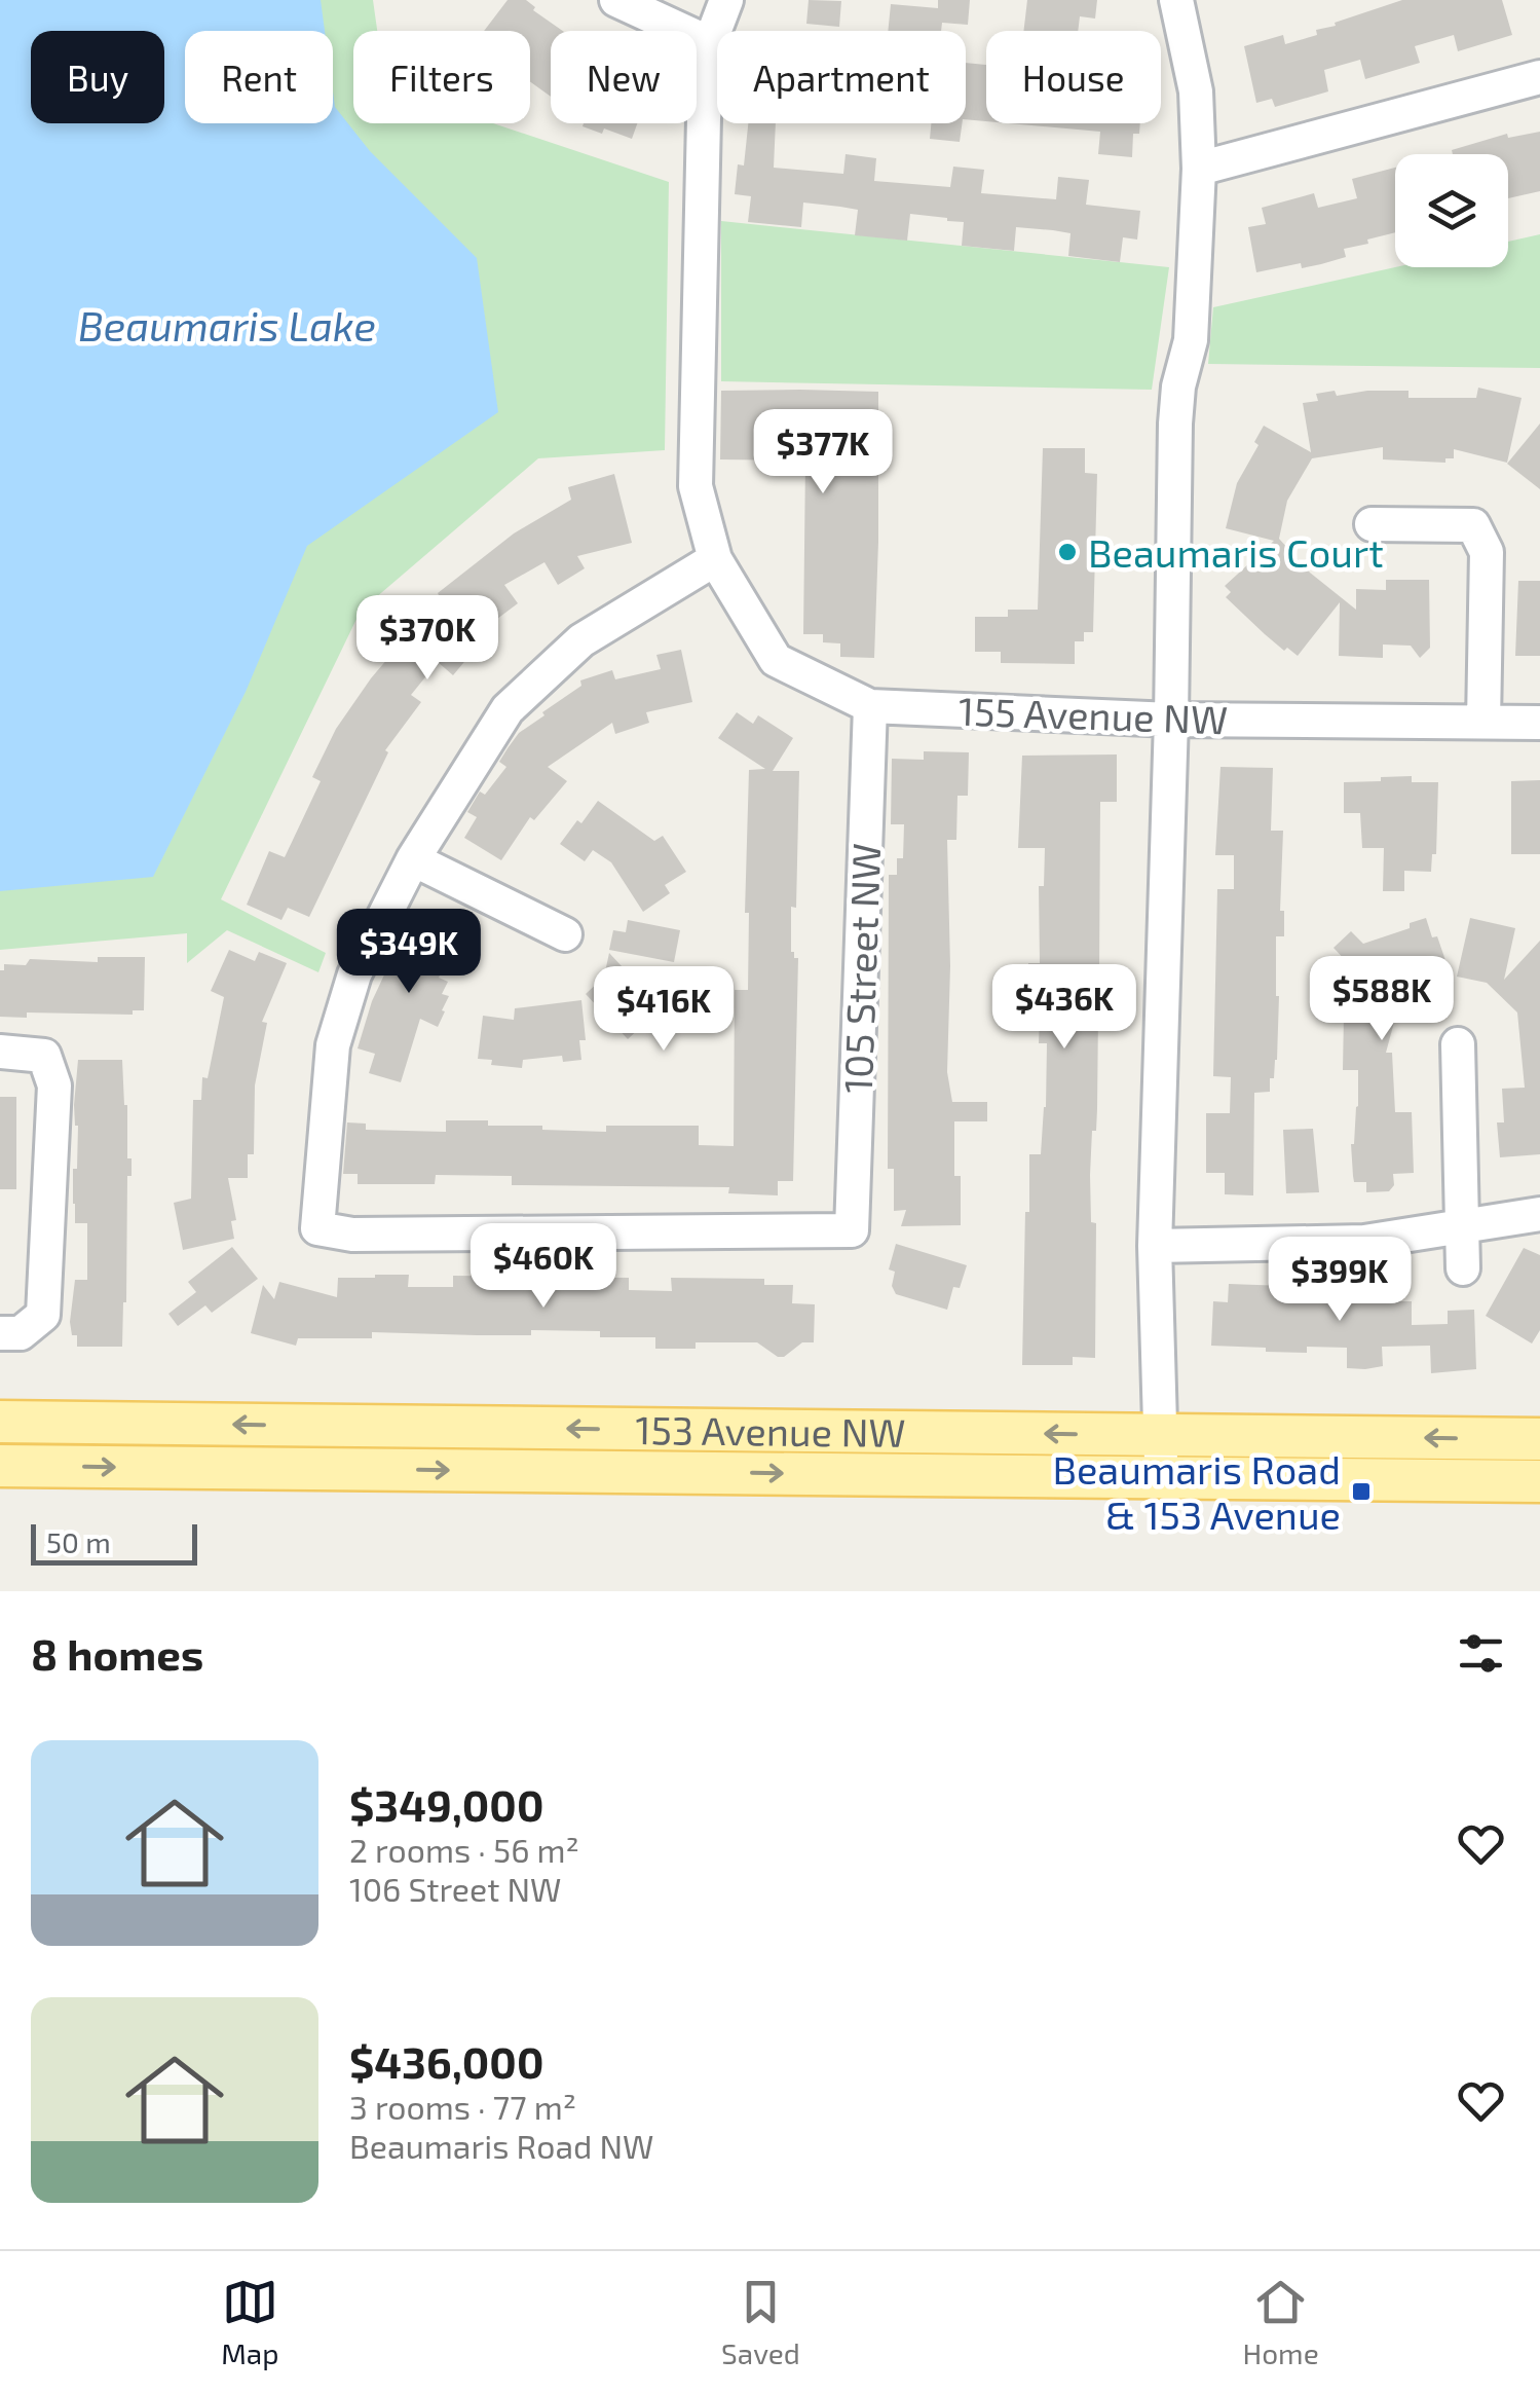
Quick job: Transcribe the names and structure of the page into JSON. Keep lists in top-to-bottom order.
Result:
{
  "streets": {
    "main road": ["153 Avenue NW"],
    "street": ["155 Avenue NW", "105 Street NW"]
  },
  "crossings": [
    ["155 Avenue NW", "105 Street NW"]
  ],
  "water": ["Beaumaris Lake"],
  "places": {
    "other": ["Beaumaris Court"],
    "transit": ["Beaumaris Road & 153 Avenue"]
  },
  "scale_bar": "50 m",
  "page": {
    "chip": [
      "Buy",
      "Rent",
      "Filters",
      "New",
      "Apartment",
      "House"
    ],
    "price": [
      "$377K",
      "$370K",
      "$349K",
      "$588K",
      "$436K",
      "$416K",
      "$460K",
      "$399K"
    ],
    "scale": "50 m",
    "heading": "8 homes",
    "list": [
      {
        "name": "$349,000",
        "note": "2 rooms · 56 m² · 106 Street NW"
      },
      {
        "name": "$436,000",
        "note": "3 rooms · 77 m² · Beaumaris Road NW"
      }
    ],
    "tabs": ["Map", "Saved", "Home"]
  }
}
